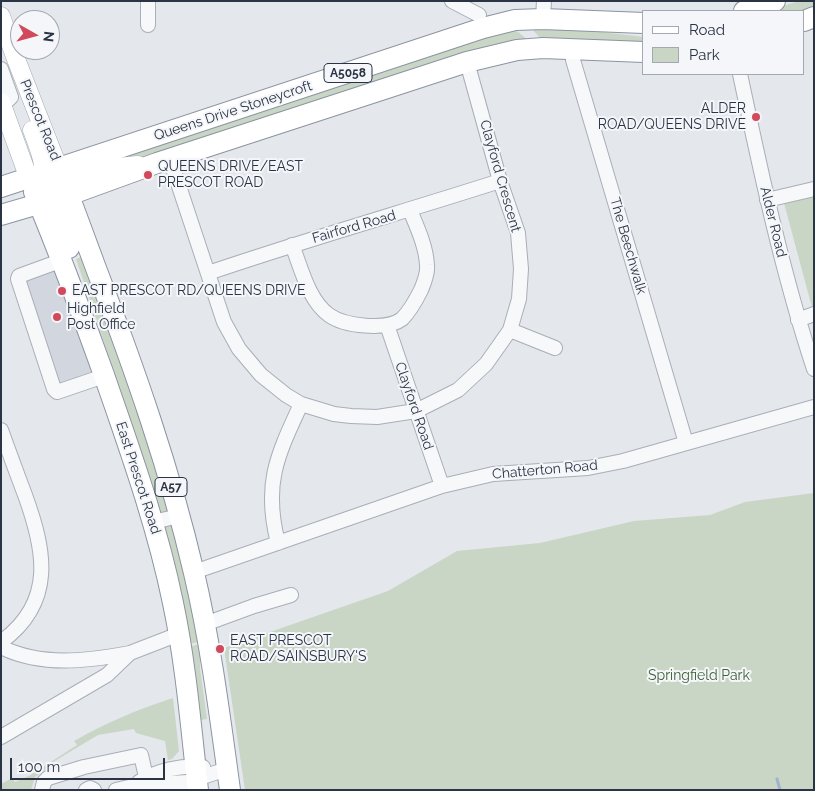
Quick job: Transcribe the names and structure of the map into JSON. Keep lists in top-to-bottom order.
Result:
{
  "streets": {
    "highway": [
      "A5058",
      "Queens Drive Stoneycroft",
      "East Prescot Road",
      "A57"
    ],
    "main road": ["Prescot Road"],
    "street": [
      "Clayford Crescent",
      "Alder Road",
      "Fairford Road",
      "The Beechwalk",
      "Clayford Road",
      "Chatterton Road"
    ]
  },
  "crossings": [
    ["A5058", "Queens Drive Stoneycroft"],
    ["A5058", "Prescot Road"],
    ["A5058", "East Prescot Road"],
    ["A5058", "A57"],
    ["Queens Drive Stoneycroft", "Prescot Road"],
    ["Queens Drive Stoneycroft", "Clayford Crescent"],
    ["Queens Drive Stoneycroft", "The Beechwalk"],
    ["Queens Drive Stoneycroft", "East Prescot Road"],
    ["Queens Drive Stoneycroft", "A57"],
    ["Prescot Road", "East Prescot Road"],
    ["Prescot Road", "A57"],
    ["Clayford Crescent", "Fairford Road"],
    ["Clayford Crescent", "Clayford Road"],
    ["The Beechwalk", "Chatterton Road"],
    ["Clayford Road", "Chatterton Road"],
    ["Chatterton Road", "East Prescot Road"],
    ["East Prescot Road", "A57"]
  ],
  "parks": ["Springfield Park"],
  "places": [
    "ALDER ROAD/QUEENS DRIVE",
    "QUEENS DRIVE/EAST PRESCOT ROAD",
    "EAST PRESCOT RD/QUEENS DRIVE",
    "Highfield Post Office",
    "EAST PRESCOT ROAD/SAINSBURY'S"
  ],
  "legend": ["Road", "Park"],
  "scale_bar": "100 m",
  "north": "right"
}
